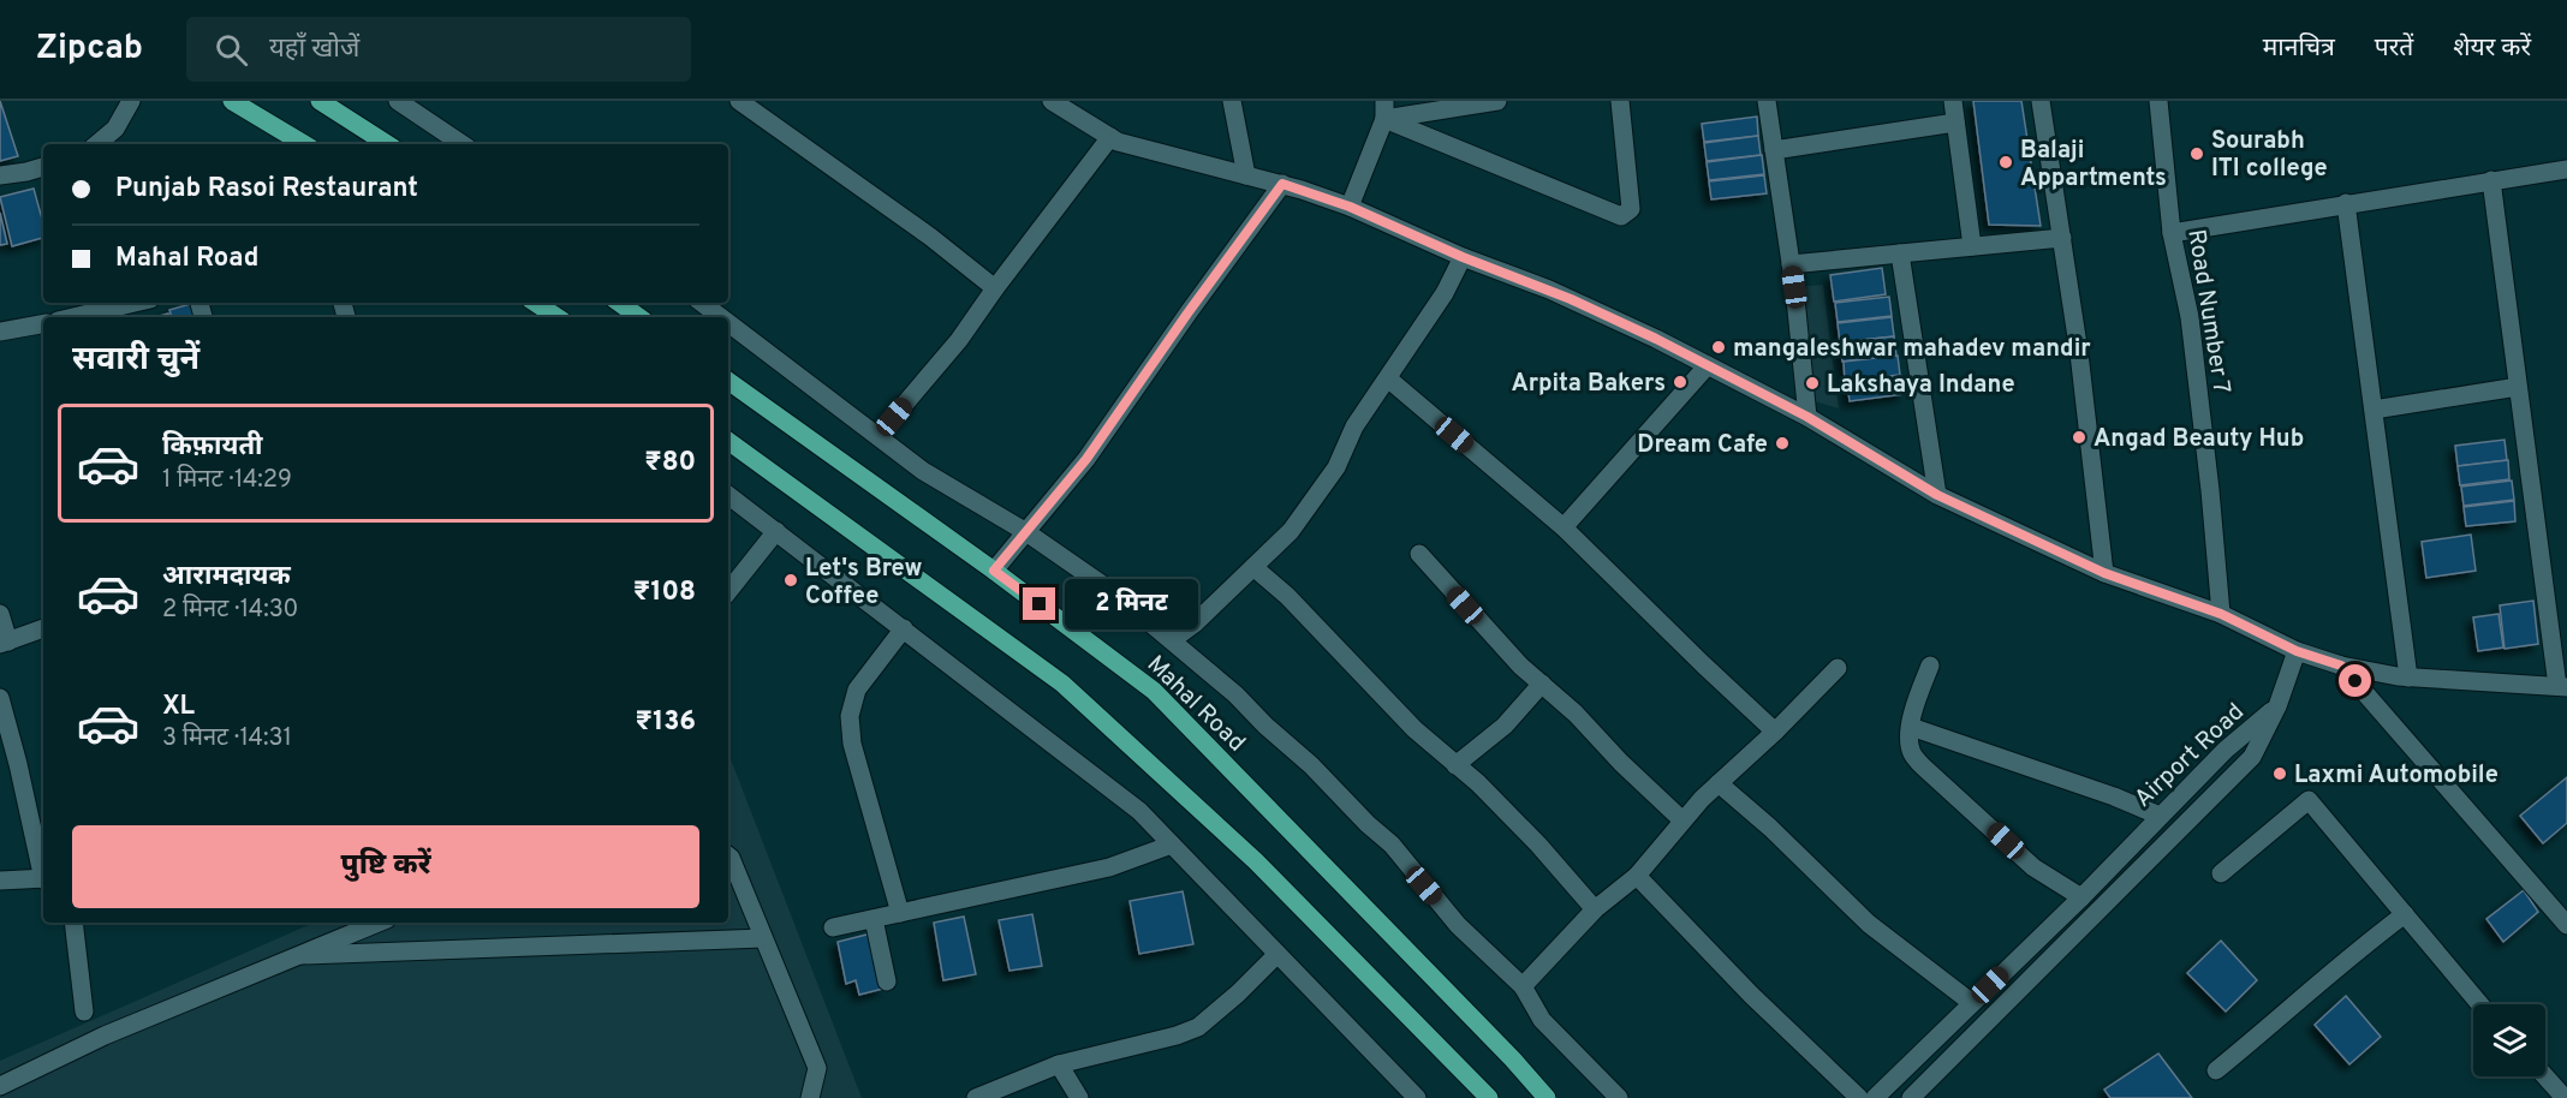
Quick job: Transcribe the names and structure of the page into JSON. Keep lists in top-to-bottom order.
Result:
{
  "streets": {
    "main road": ["Mahal Road"],
    "street": ["Road Number 7", "Airport Road"]
  },
  "places": [
    "Sourabh ITI college",
    "Balaji Appartments",
    "mangaleshwar mahadev mandir",
    "Arpita Bakers",
    "Lakshaya Indane",
    "Angad Beauty Hub",
    "Dream Cafe",
    "Let's Brew Coffee",
    "Laxmi Automobile"
  ],
  "page": {
    "header": "Zipcab",
    "search": "यहाँ खोजें",
    "nav": ["मानचित्र", "परतें", "शेयर करें"],
    "banner": ["Punjab Rasoi Restaurant", "Mahal Road"],
    "heading": "सवारी चुनें",
    "list": [
      {
        "name": "किफ़ायती",
        "note": "1 मिनट · 14:29",
        "value": "₹80"
      },
      {
        "name": "आरामदायक",
        "note": "2 मिनट · 14:30",
        "value": "₹108"
      },
      {
        "name": "XL",
        "note": "3 मिनट · 14:31",
        "value": "₹136"
      }
    ],
    "bubble": "2 मिनट",
    "buttons": "पुष्टि करें"
  }
}
